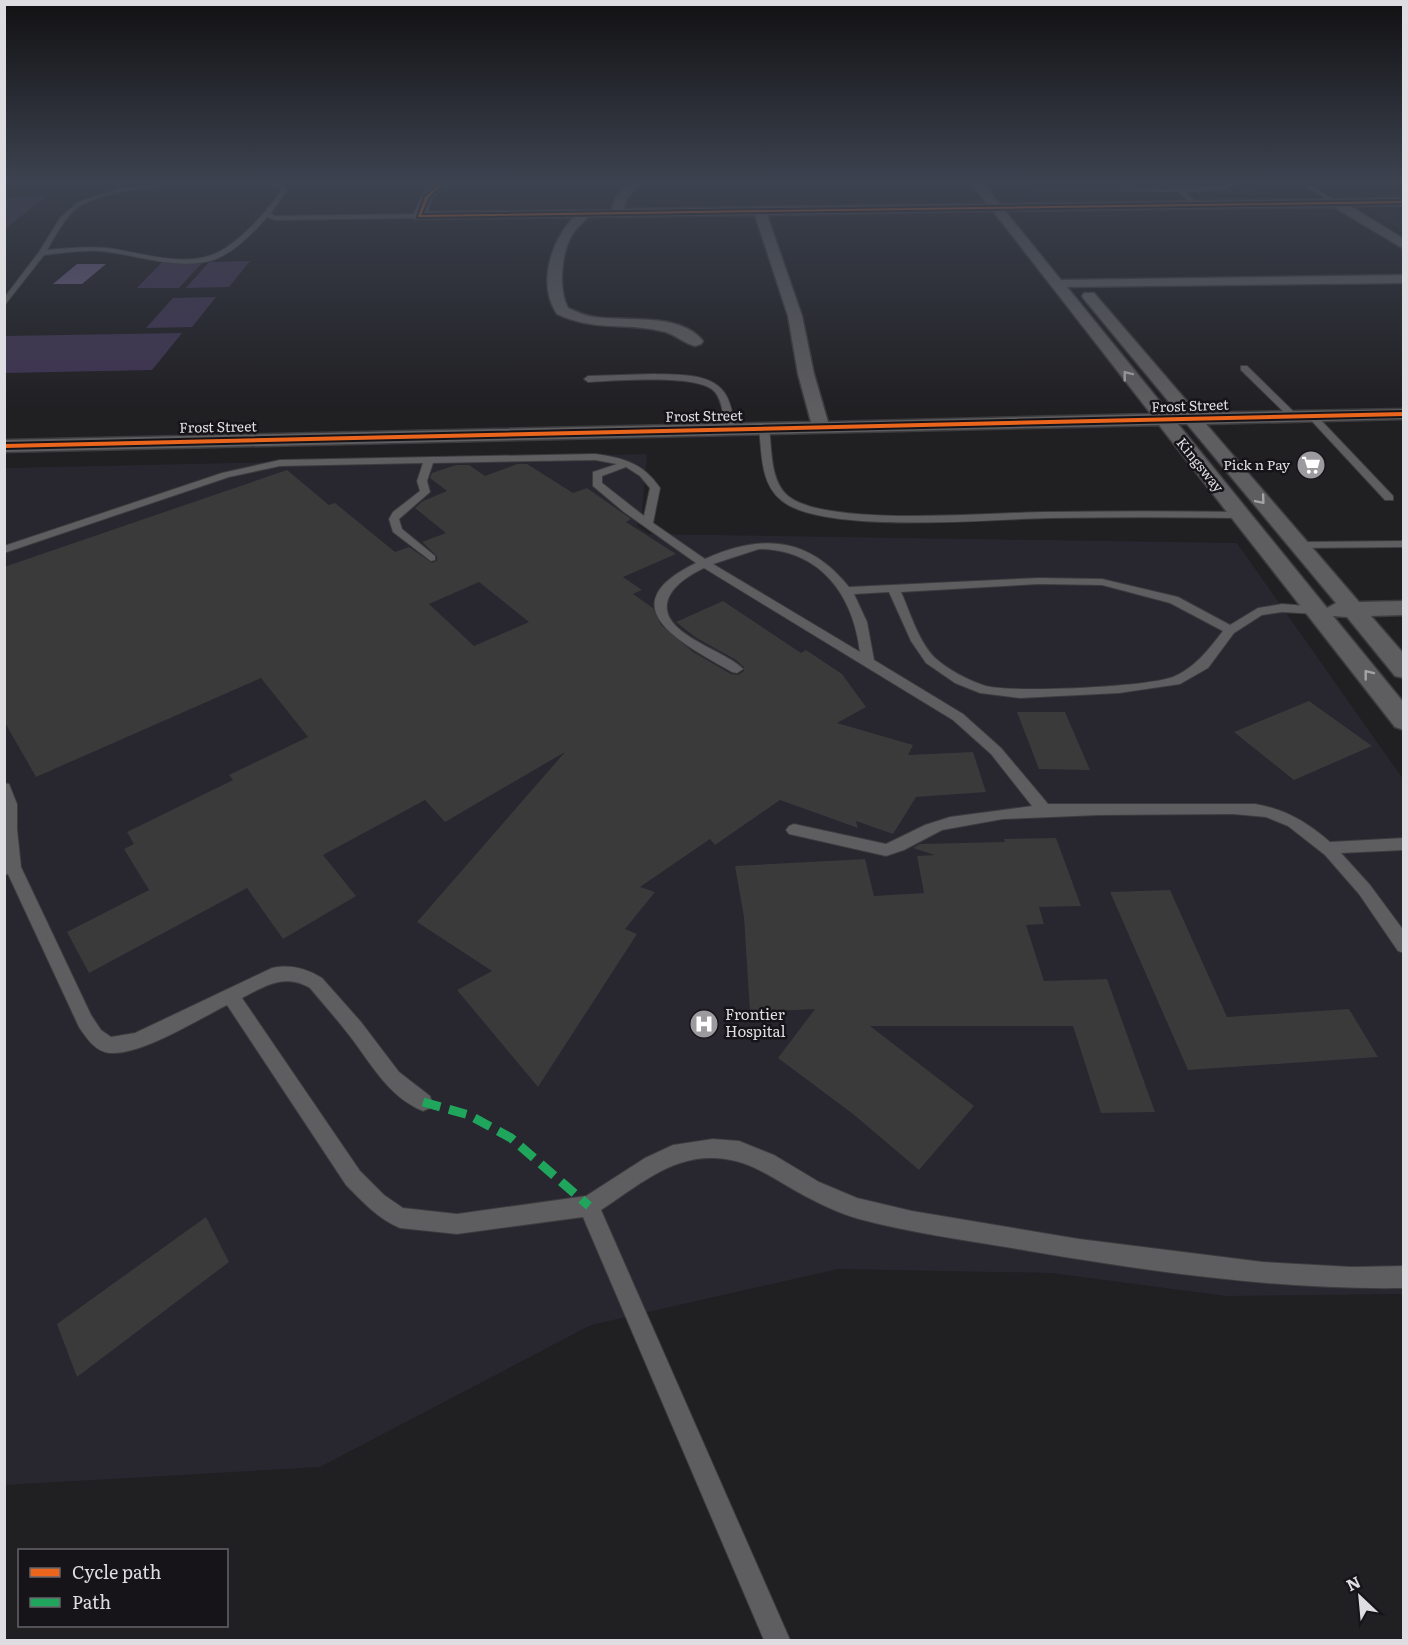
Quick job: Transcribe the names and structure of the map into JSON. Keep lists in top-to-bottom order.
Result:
{
  "streets": {
    "street": ["Frost Street", "Kingsway"]
  },
  "crossings": [
    ["Frost Street", "Kingsway"]
  ],
  "places": {
    "supermarket": ["Pick n Pay"],
    "hospital": ["Frontier Hospital"]
  },
  "legend": ["Cycle path", "Path"],
  "north": "top left"
}
